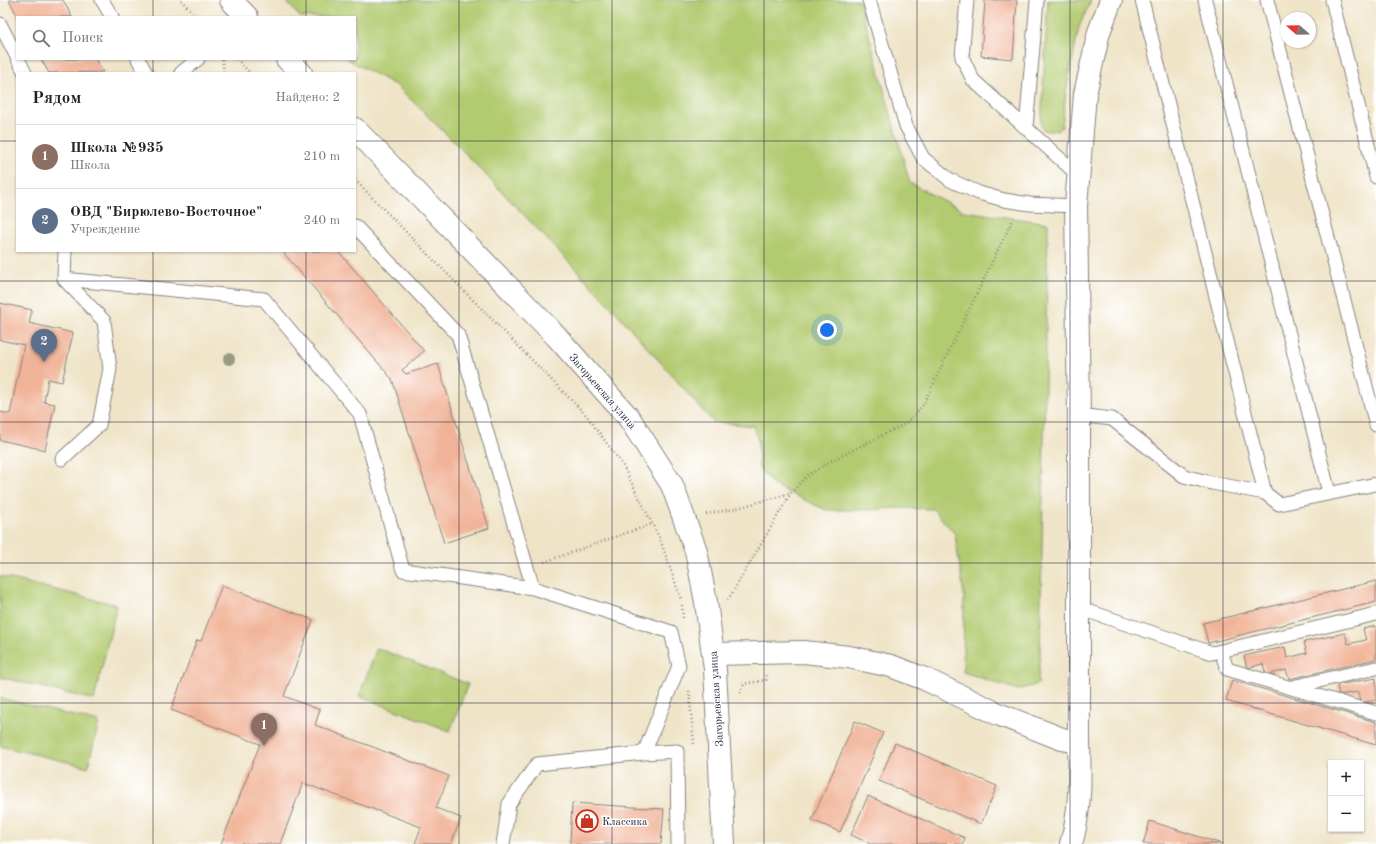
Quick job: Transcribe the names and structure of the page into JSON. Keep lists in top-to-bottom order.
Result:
{
  "streets": {
    "street": ["Загорьевская улица"]
  },
  "places": {
    "shop": ["Классика"]
  },
  "north": "left",
  "page": {
    "search": "Поиск",
    "heading": ["Рядом", "Найдено: 2"],
    "list": [
      {
        "mark": "1",
        "name": "Школа №935",
        "note": "Школа",
        "value": "210 m"
      },
      {
        "mark": "2",
        "name": "ОВД \"Бирюлево-Восточное\"",
        "note": "Учреждение",
        "value": "240 m"
      }
    ],
    "pins": ["2", "1"],
    "map_buttons": ["+", "−"]
  }
}
